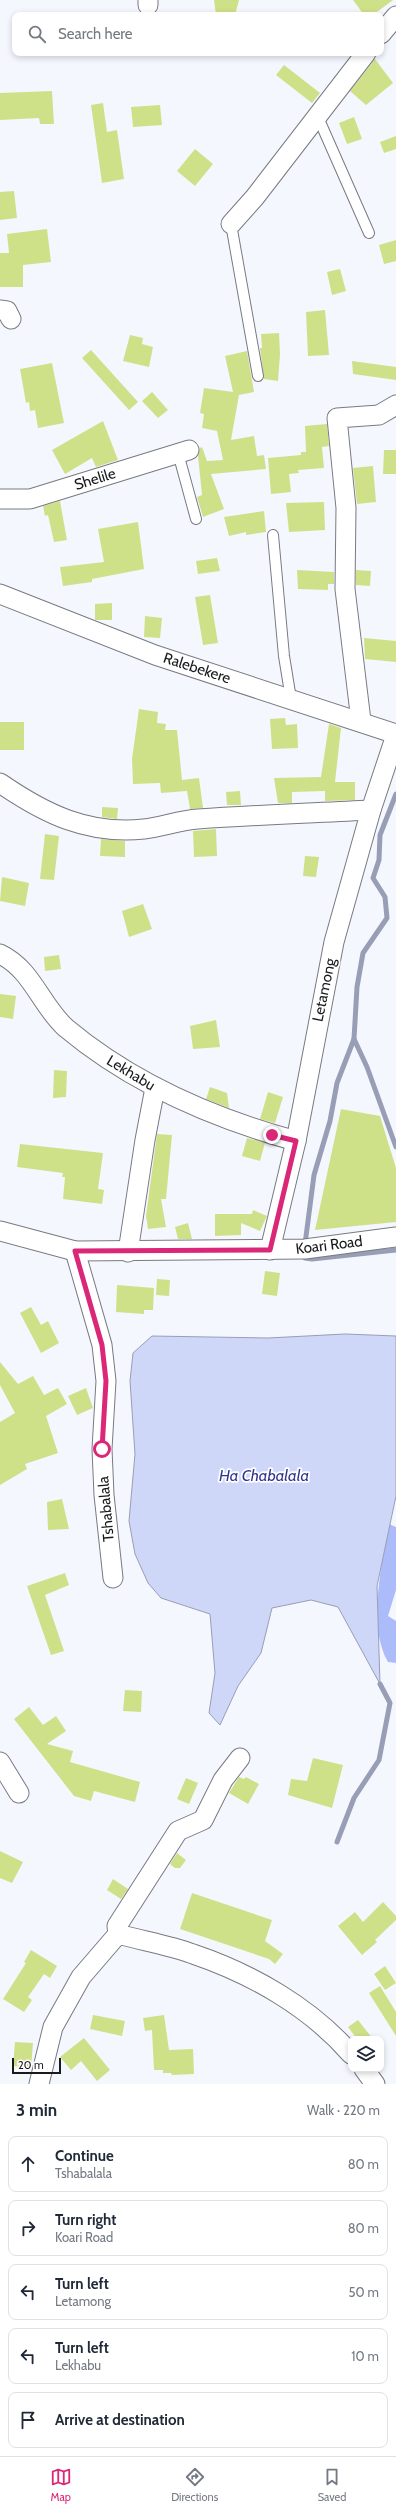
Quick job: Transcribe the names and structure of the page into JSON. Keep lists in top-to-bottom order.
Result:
{
  "streets": {
    "street": [
      "Shelile",
      "Ralebekere",
      "Letamong",
      "Lekhabu",
      "Koari Road",
      "Tshabalala"
    ]
  },
  "crossings": [
    ["Ralebekere", "Letamong"],
    ["Letamong", "Lekhabu"],
    ["Letamong", "Koari Road"],
    ["Koari Road", "Tshabalala"]
  ],
  "water": ["Ha Chabalala"],
  "scale_bar": "20 m",
  "page": {
    "search": "Search here",
    "scale": "20 m",
    "heading": ["3 min", "Walk · 220 m"],
    "list": [
      ["Continue", "Tshabalala", "80 m"],
      ["Turn right", "Koari Road", "80 m"],
      ["Turn left", "Letamong", "50 m"],
      ["Turn left", "Lekhabu", "10 m"],
      "Arrive at destination"
    ],
    "nav": ["Map", "Directions", "Saved"]
  }
}
